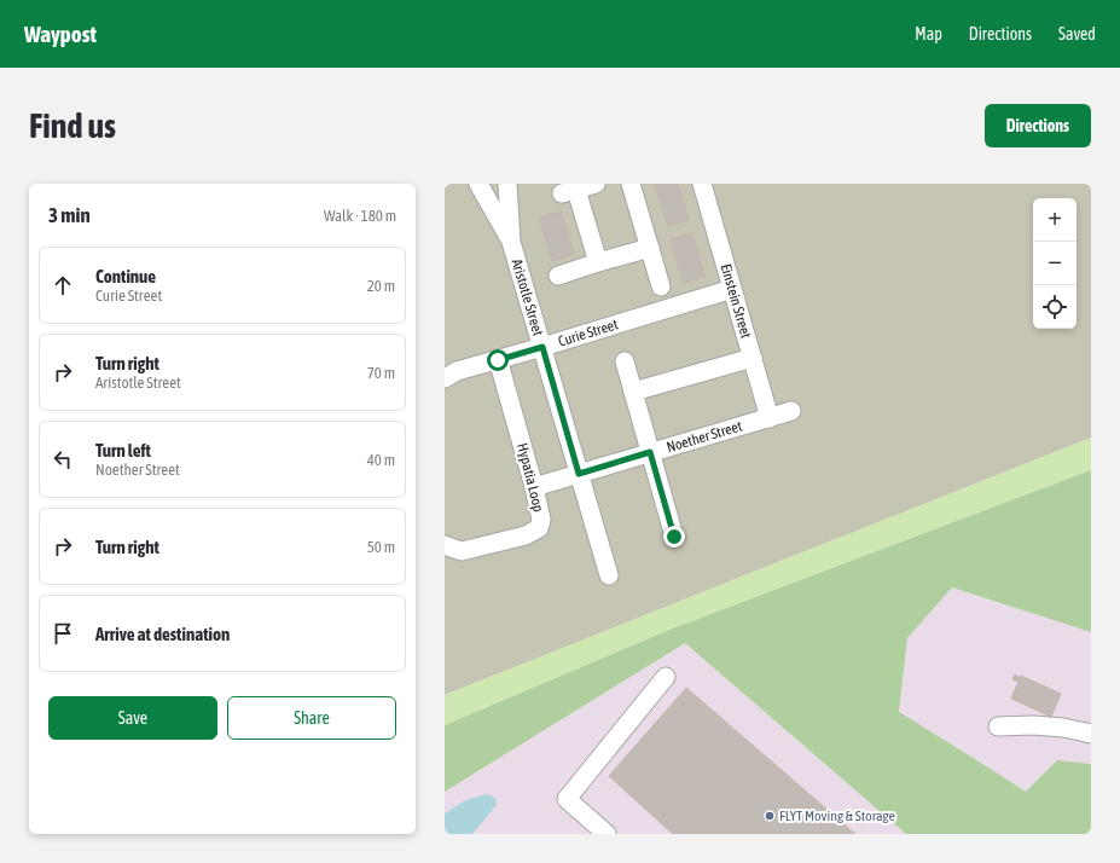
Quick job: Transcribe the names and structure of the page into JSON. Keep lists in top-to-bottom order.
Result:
{
  "streets": {
    "street": [
      "Aristotle Street",
      "Einstein Street",
      "Curie Street",
      "Noether Street",
      "Hypatia Loop"
    ]
  },
  "crossings": [
    ["Aristotle Street", "Curie Street"],
    ["Aristotle Street", "Noether Street"],
    ["Einstein Street", "Curie Street"],
    ["Einstein Street", "Noether Street"],
    ["Curie Street", "Hypatia Loop"],
    ["Noether Street", "Hypatia Loop"]
  ],
  "places": ["FLYT Moving & Storage"],
  "page": {
    "header": "Waypost",
    "nav": ["Map", "Directions", "Saved"],
    "buttons": [
      "Directions",
      ["Save", "Share"]
    ],
    "title": "Find us",
    "heading": ["3 min", "Walk · 180 m"],
    "map_buttons": ["+", "−"],
    "list": [
      ["Continue", "Curie Street", "20 m"],
      ["Turn right", "Aristotle Street", "70 m"],
      ["Turn left", "Noether Street", "40 m"],
      ["Turn right", "50 m"],
      "Arrive at destination"
    ]
  }
}
